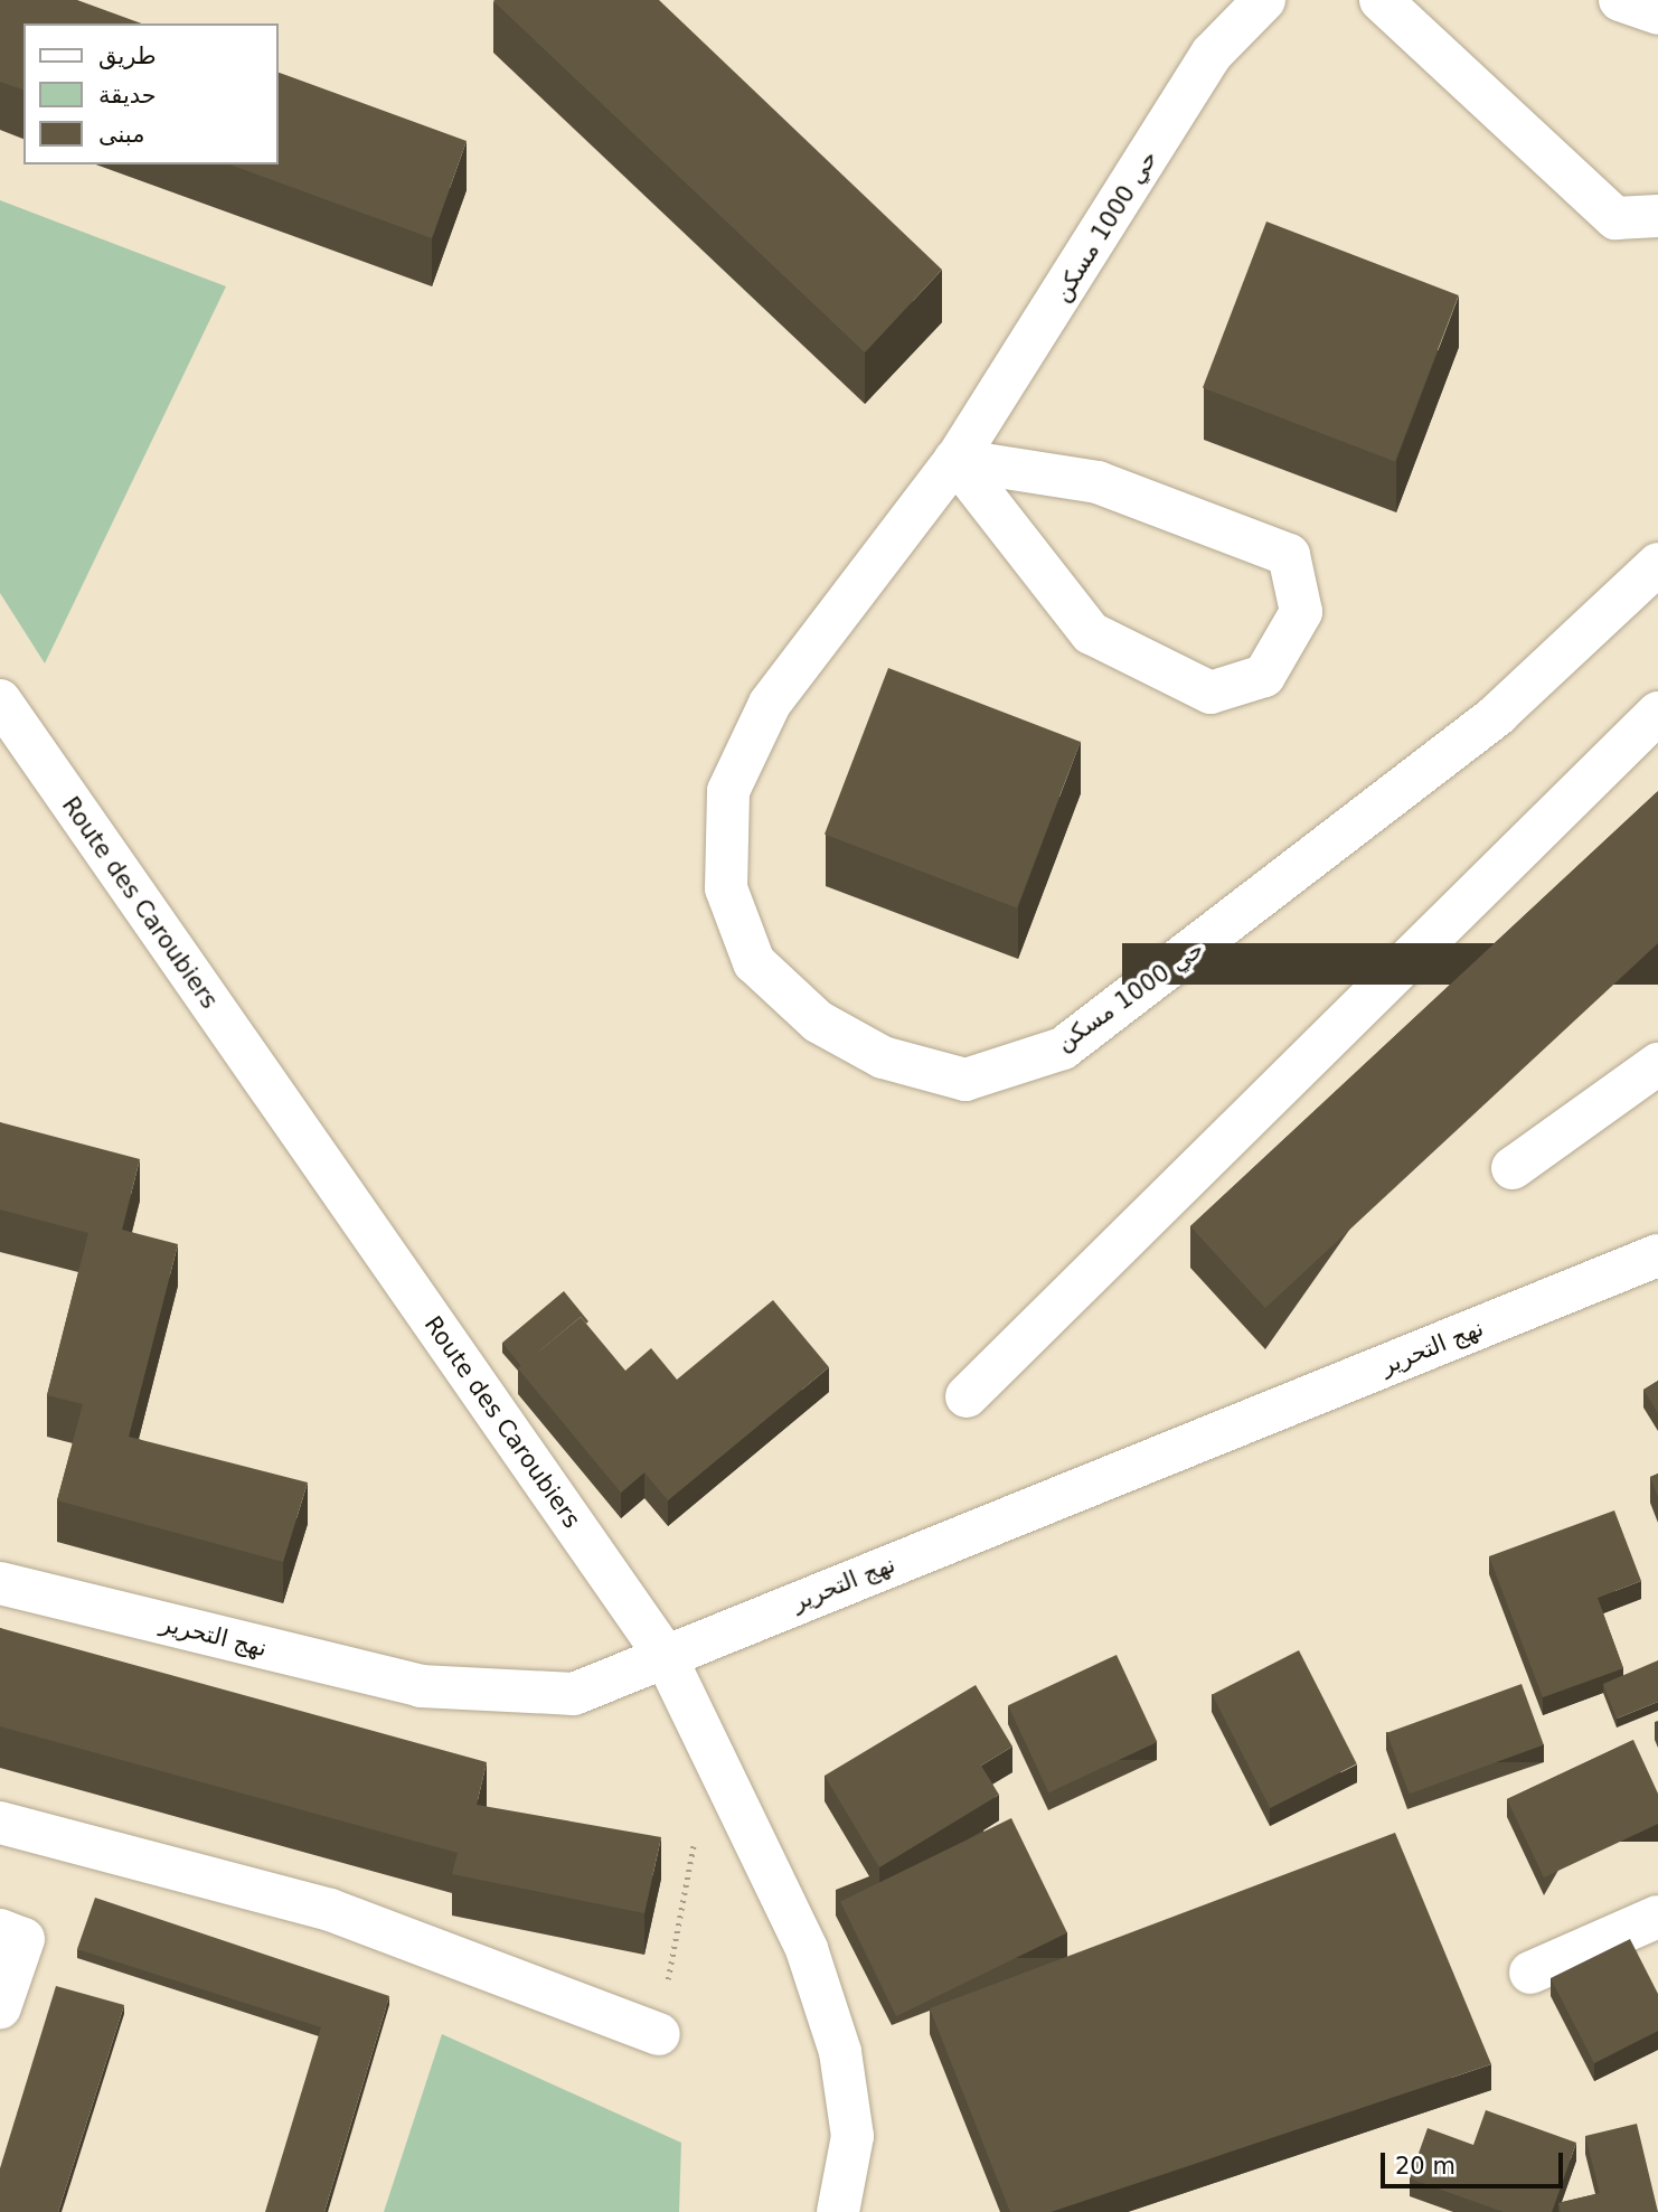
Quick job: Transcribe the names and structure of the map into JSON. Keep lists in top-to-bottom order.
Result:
{
  "streets": {
    "street": ["حي 1000 مسكن", "Route des Caroubiers", "نهج التحرير"]
  },
  "crossings": [
    ["Route des Caroubiers", "نهج التحرير"]
  ],
  "legend": ["طريق", "حديقة", "مبنى"],
  "scale_bar": "20 m"
}
